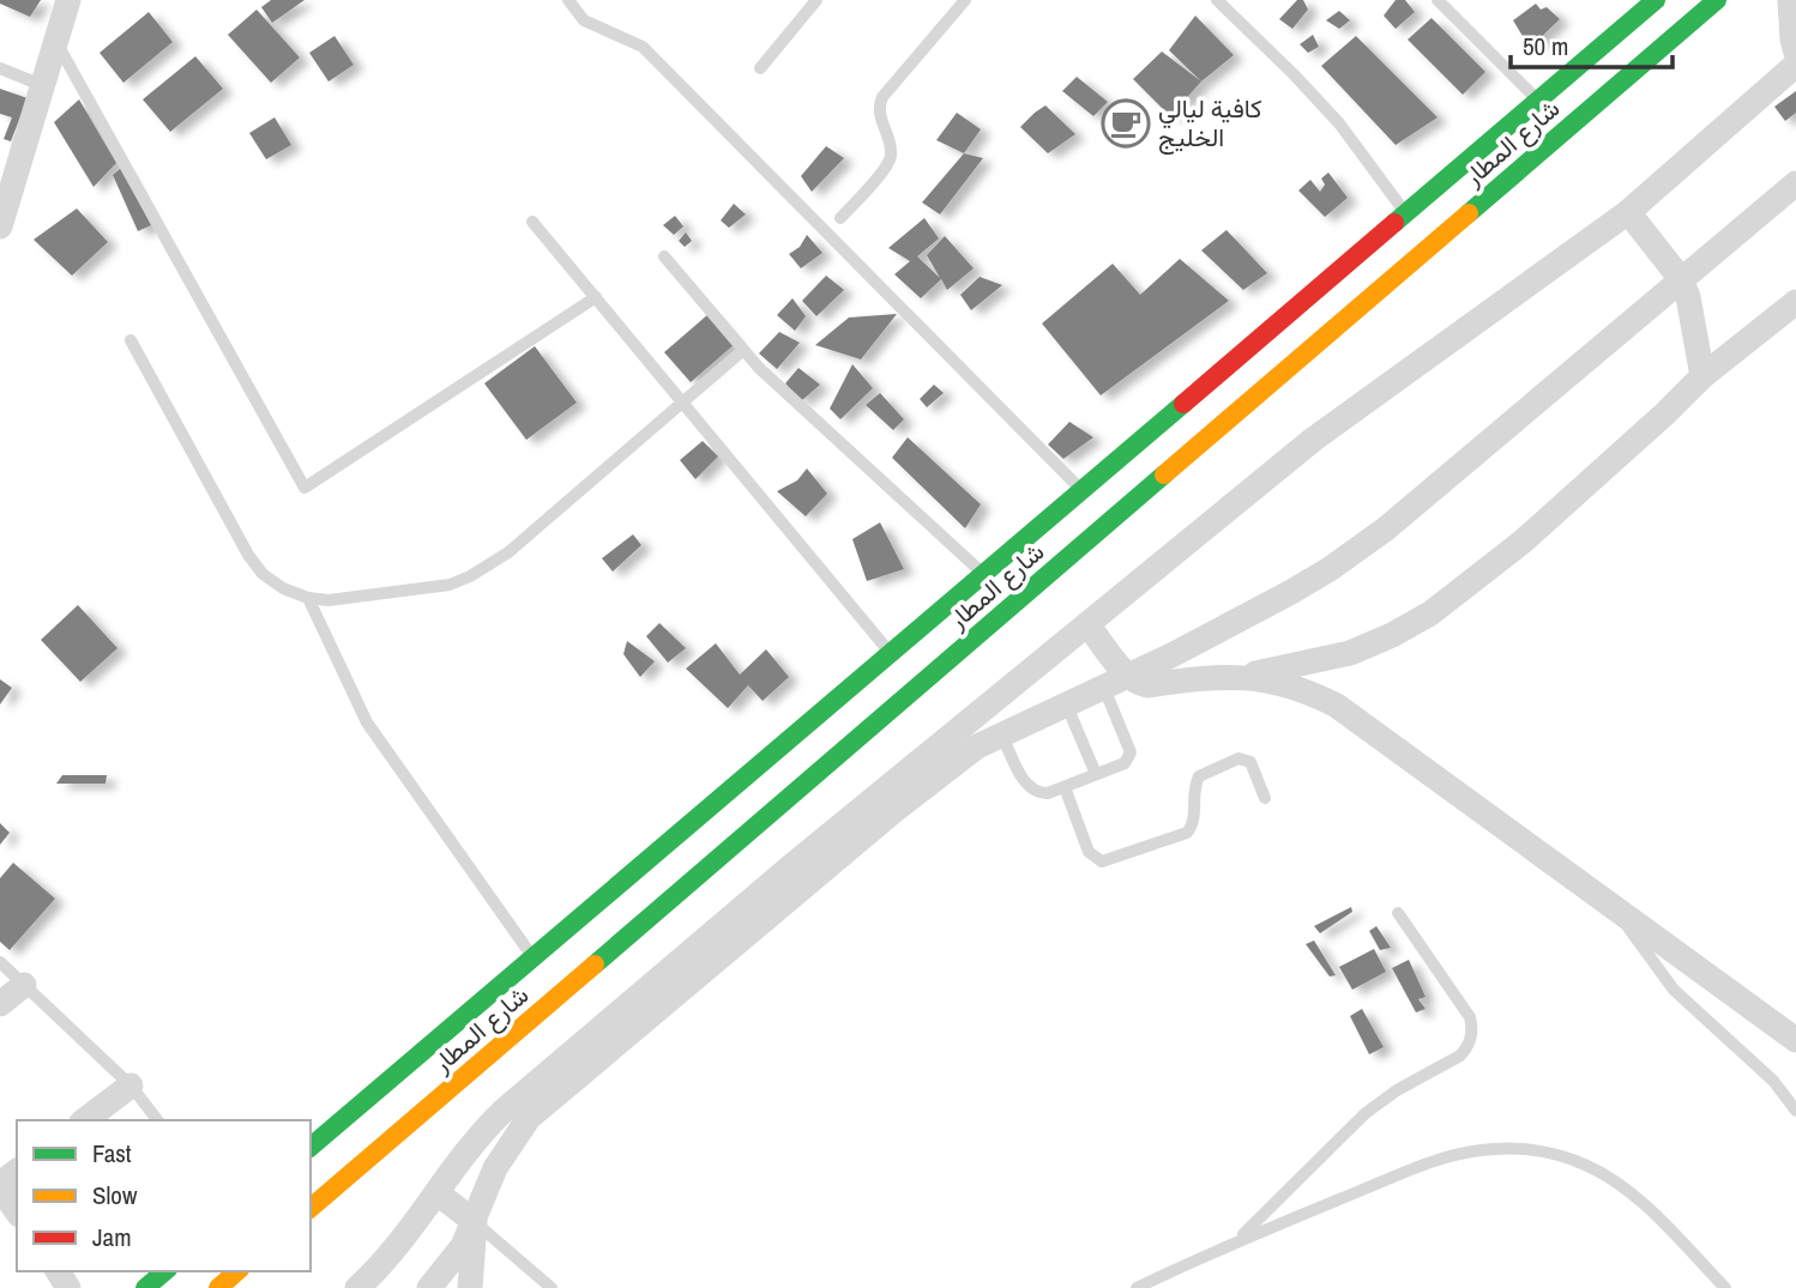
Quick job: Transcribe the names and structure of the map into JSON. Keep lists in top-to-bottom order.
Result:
{
  "streets": {
    "main road": ["شارع المطار"]
  },
  "places": {
    "cafe": ["كافية ليالي الخليج"]
  },
  "legend": ["Fast", "Slow", "Jam"],
  "scale_bar": "50 m"
}
